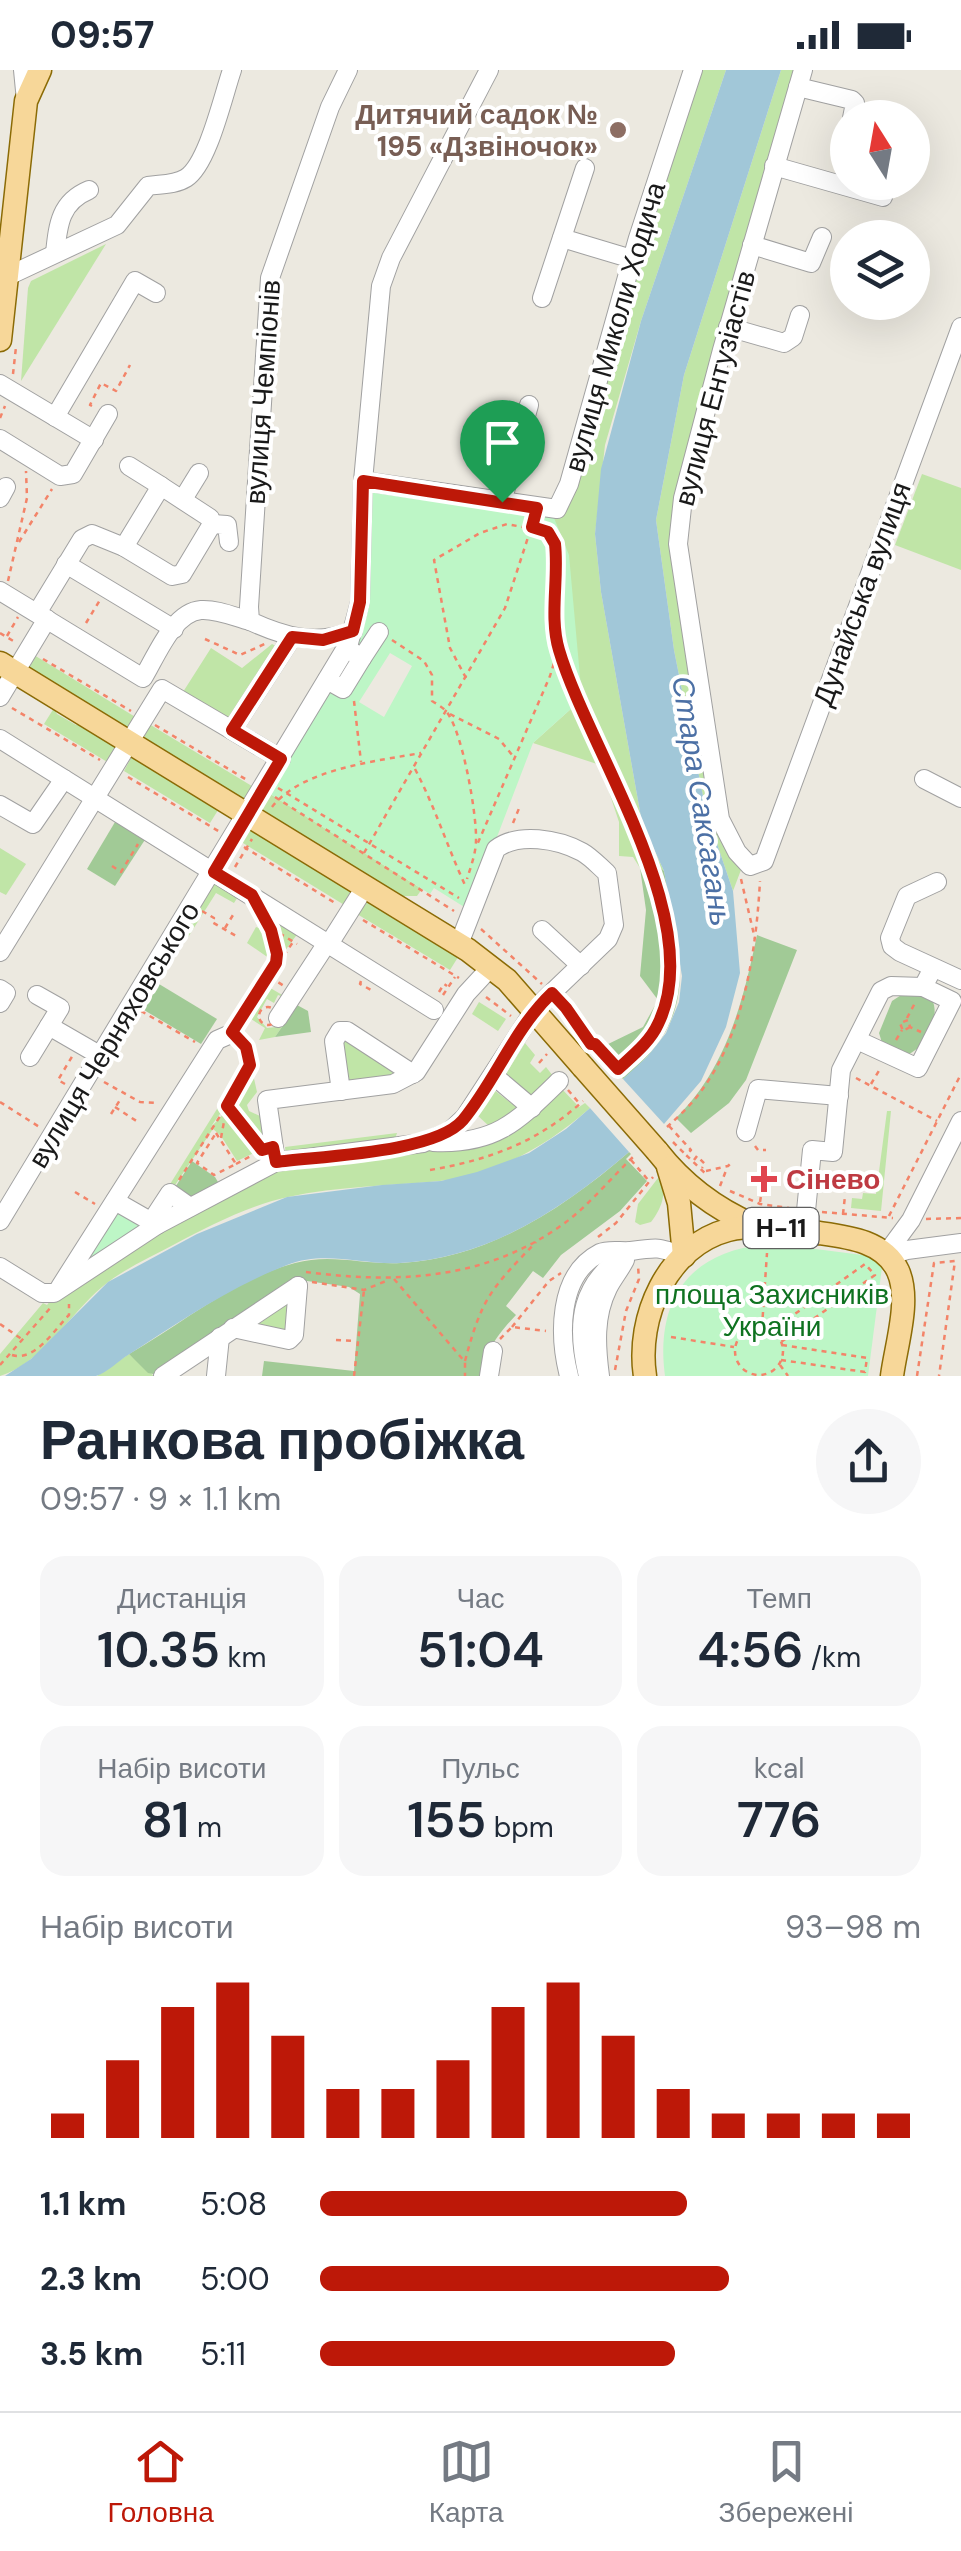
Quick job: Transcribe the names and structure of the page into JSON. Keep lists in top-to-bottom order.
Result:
{
  "streets": {
    "main road": ["Н-11"],
    "street": [
      "вулиця Миколи Ходича",
      "вулиця Ентузіастів",
      "вулиця Чемпіонів",
      "Дунайська вулиця",
      "вулиця Черняховського"
    ]
  },
  "crossings": [
    ["вулиця Ентузіастів", "Дунайська вулиця"],
    ["вулиця Черняховського", "Н-11"]
  ],
  "water": ["Стара Саксагань"],
  "parks": ["площа Захисників України"],
  "places": {
    "other": ["Дитячий садок № 195 «Дзвіночок»"],
    "health": ["Сінево"]
  },
  "north": "top",
  "page": {
    "status": "09:57",
    "heading": ["Ранкова пробіжка", "09:57 · 9 × 1.1 km"],
    "stats": [
      ["Дистанція", "10.35 km"],
      ["Час", "51:04"],
      ["Темп", "4:56 /km"],
      ["Набір висоти", "81 m"],
      ["Пульс", "155 bpm"],
      ["kcal", "776"]
    ],
    "chart": ["Набір висоти", "93–98 m"],
    "list": [
      {
        "name": "1.1 km",
        "note": "5:08"
      },
      {
        "name": "2.3 km",
        "note": "5:00"
      },
      {
        "name": "3.5 km",
        "note": "5:11"
      }
    ],
    "tabs": ["Головна", "Карта", "Збережені"]
  }
}
